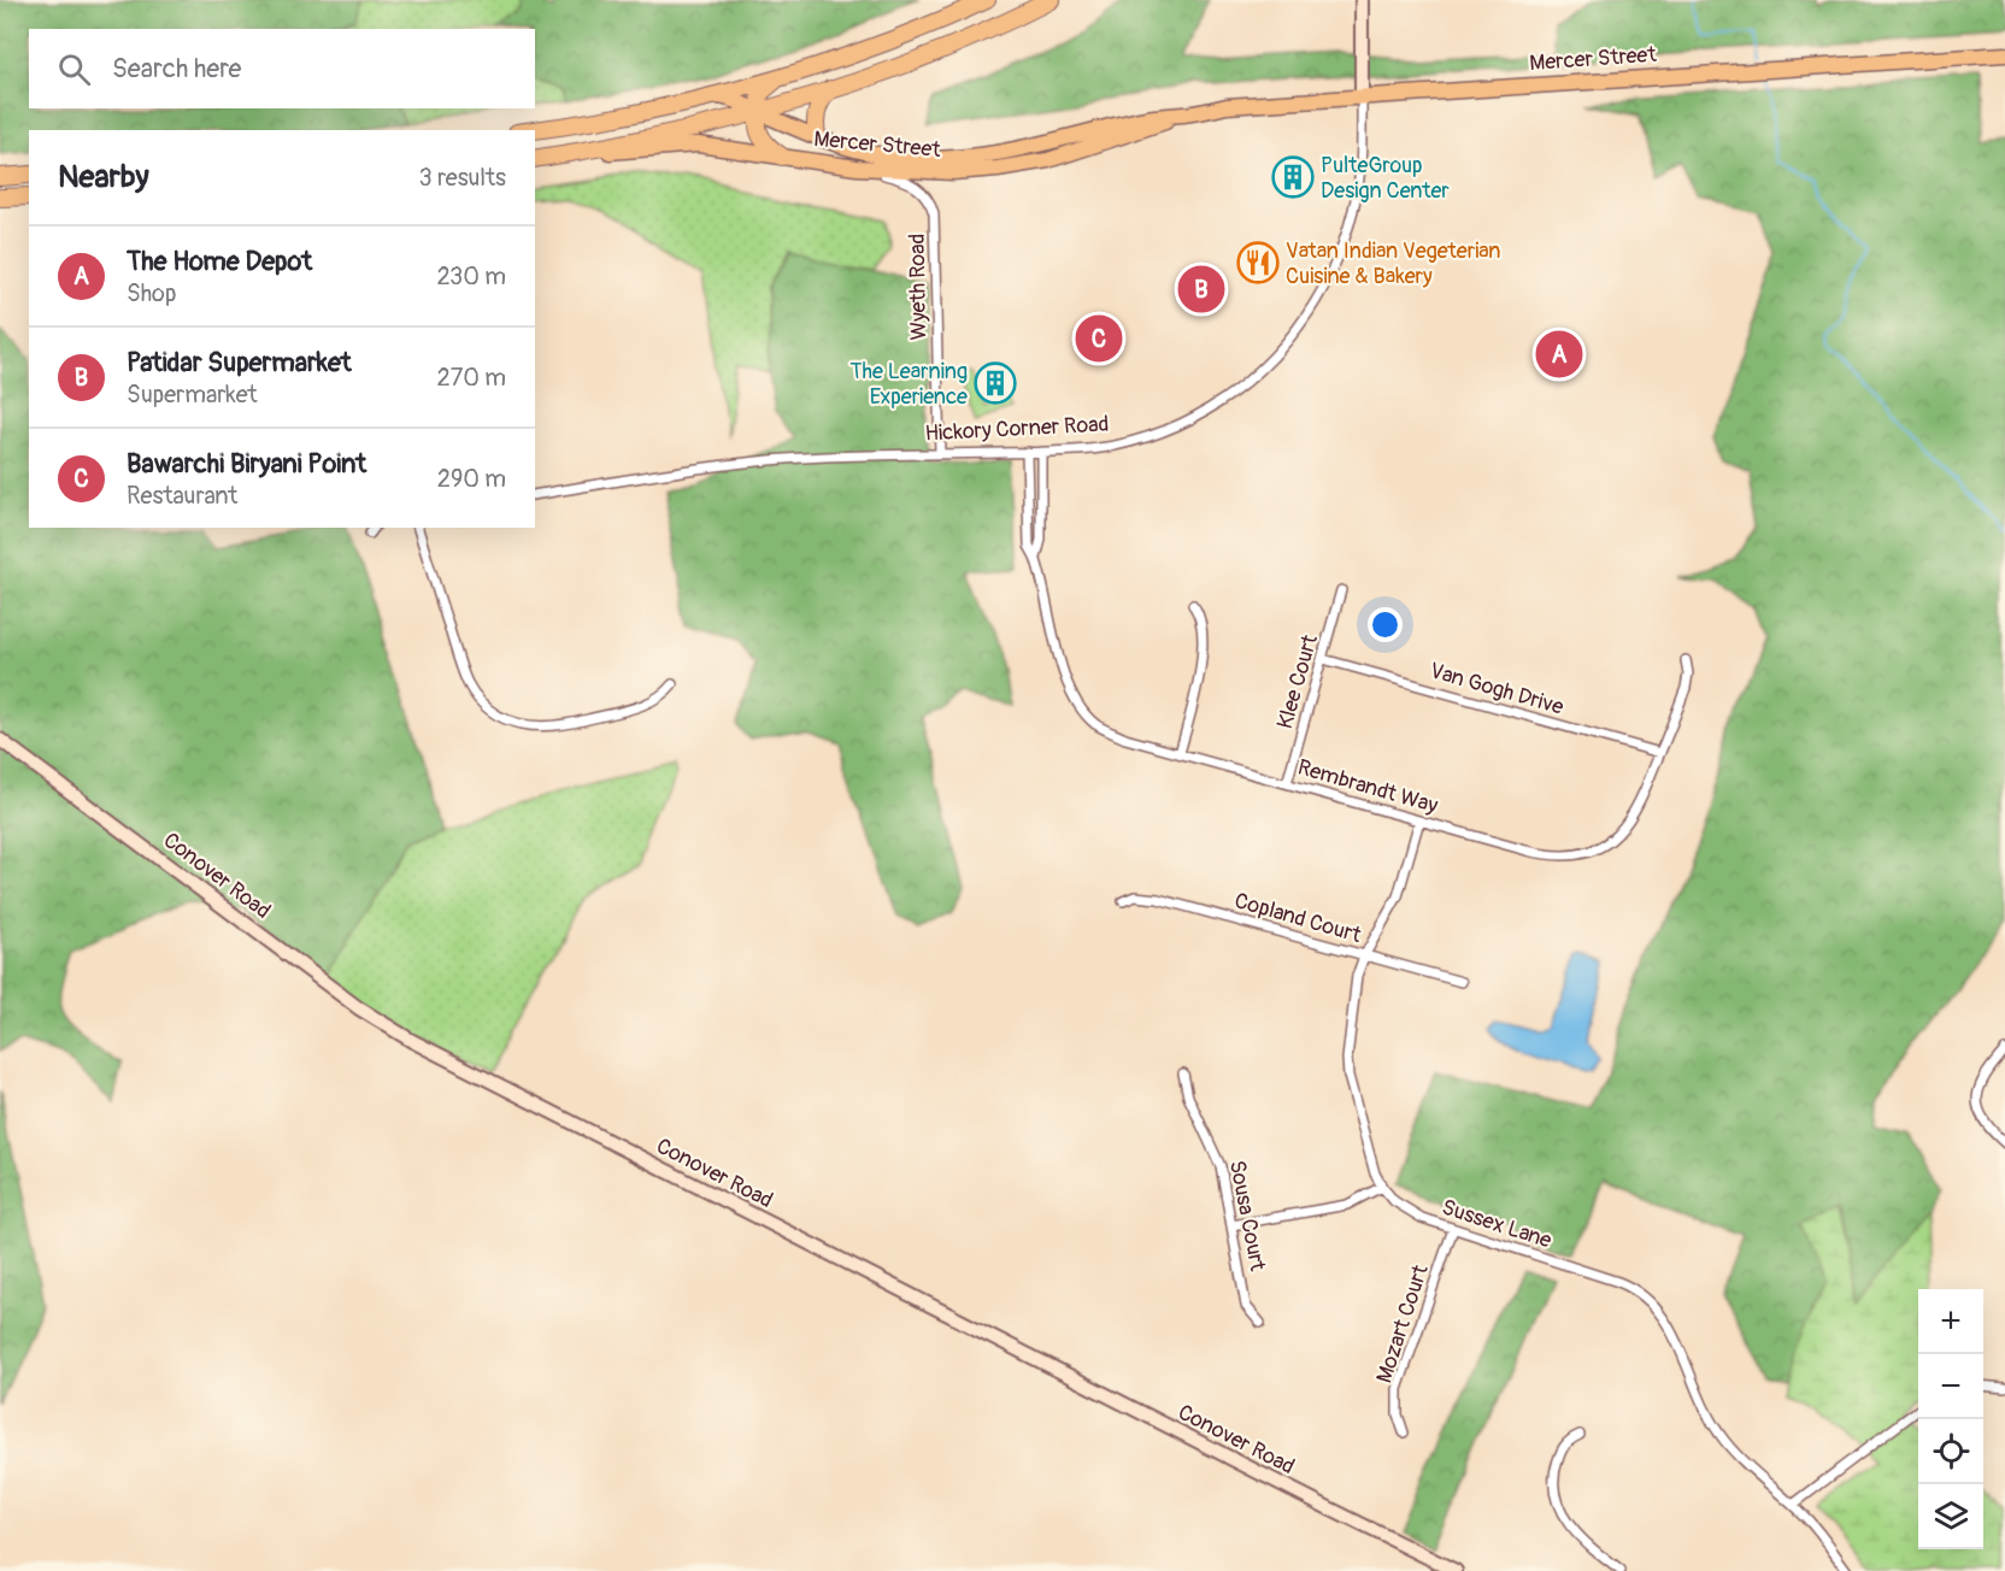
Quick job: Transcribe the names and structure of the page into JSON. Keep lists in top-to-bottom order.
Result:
{
  "streets": {
    "main road": ["Mercer Street"],
    "street": [
      "Wyeth Road",
      "Hickory Corner Road",
      "Klee Court",
      "Van Gogh Drive",
      "Rembrandt Way",
      "Conover Road",
      "Copland Court",
      "Sousa Court",
      "Sussex Lane",
      "Mozart Court"
    ]
  },
  "crossings": [
    ["Mercer Street", "Wyeth Road"],
    ["Mercer Street", "Hickory Corner Road"],
    ["Wyeth Road", "Hickory Corner Road"],
    ["Hickory Corner Road", "Rembrandt Way"],
    ["Klee Court", "Van Gogh Drive"],
    ["Klee Court", "Rembrandt Way"],
    ["Van Gogh Drive", "Rembrandt Way"],
    ["Rembrandt Way", "Sussex Lane"],
    ["Copland Court", "Sussex Lane"],
    ["Sussex Lane", "Mozart Court"]
  ],
  "places": {
    "building": ["PulteGroup Design Center", "The Learning Experience"],
    "restaurant": ["Vatan Indian Vegeterian Cuisine & Bakery"]
  },
  "page": {
    "search": "Search here",
    "heading": ["Nearby", "3 results"],
    "list": [
      {
        "mark": "A",
        "name": "The Home Depot",
        "note": "Shop",
        "value": "230 m"
      },
      {
        "mark": "B",
        "name": "Patidar Supermarket",
        "note": "Supermarket",
        "value": "270 m"
      },
      {
        "mark": "C",
        "name": "Bawarchi Biryani Point",
        "note": "Restaurant",
        "value": "290 m"
      }
    ],
    "pins": ["B", "C", "A"],
    "map_buttons": ["+", "−"]
  }
}
